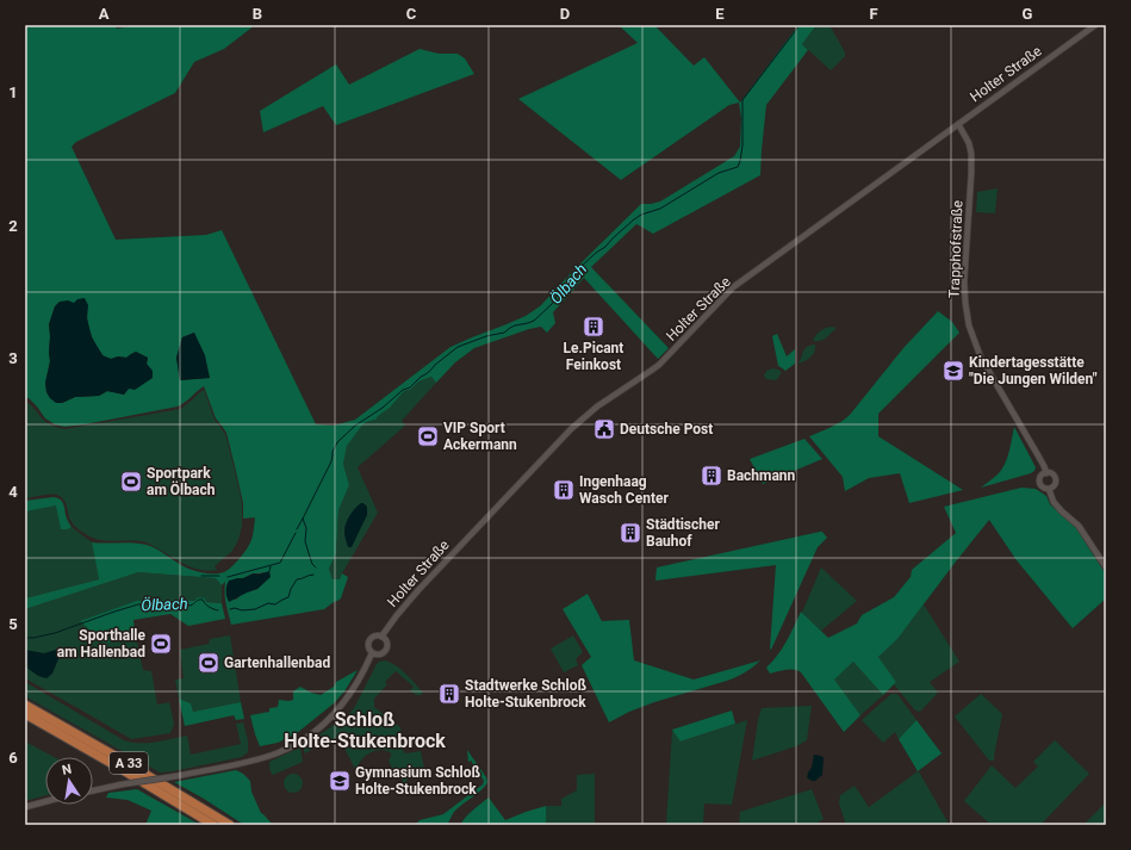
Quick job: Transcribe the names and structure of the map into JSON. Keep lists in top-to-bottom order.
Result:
{
  "streets": {
    "highway": ["A 33"],
    "street": ["Holter Straße", "Trapphofstraße"]
  },
  "crossings": [
    ["Holter Straße", "Trapphofstraße"]
  ],
  "districts": ["Schloß Holte-Stukenbrock"],
  "water": ["Ölbach"],
  "places": {
    "building": [
      "Le.Picant Feinkost",
      "Bachmann",
      "Ingenhaag Wasch Center",
      "Städtischer Bauhof",
      "Stadtwerke Schloß Holte-Stukenbrock"
    ],
    "school or university": ["Kindertagesstätte \"Die Jungen Wilden\"", "Gymnasium Schloß Holte-Stukenbrock"],
    "public building": ["Deutsche Post"],
    "sports": [
      "VIP Sport Ackermann",
      "Sportpark am Ölbach",
      "Sporthalle am Hallenbad",
      "Gartenhallenbad"
    ]
  },
  "north": "top",
  "grid": {
    "columns": [
      "A",
      "B",
      "C",
      "D",
      "E",
      "F",
      "G"
    ],
    "rows": [
      "1",
      "2",
      "3",
      "4",
      "5",
      "6"
    ]
  }
}
